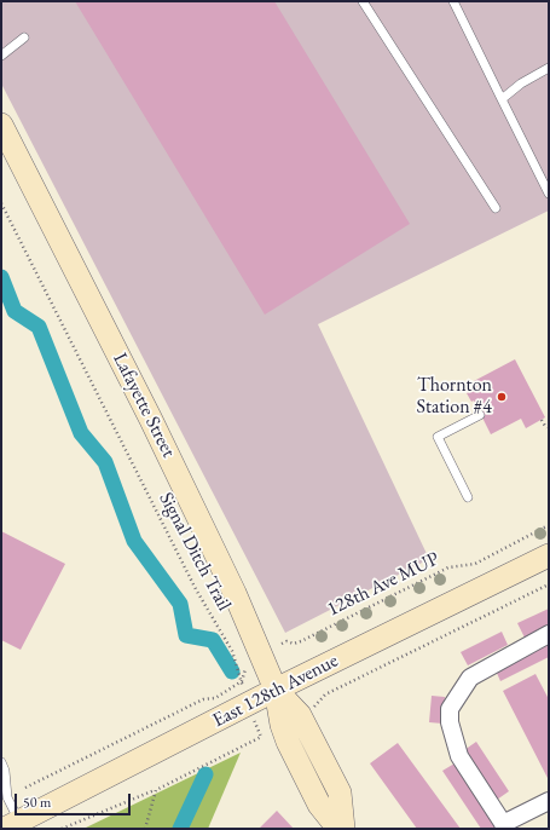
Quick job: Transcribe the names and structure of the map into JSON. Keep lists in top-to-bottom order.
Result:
{
  "streets": {
    "street": ["Lafayette Street", "East 128th Avenue"],
    "path": ["Signal Ditch Trail", "128th Ave MUP"]
  },
  "crossings": [
    ["Lafayette Street", "East 128th Avenue"]
  ],
  "places": ["Thornton Station #4"],
  "scale_bar": "50 m"
}
